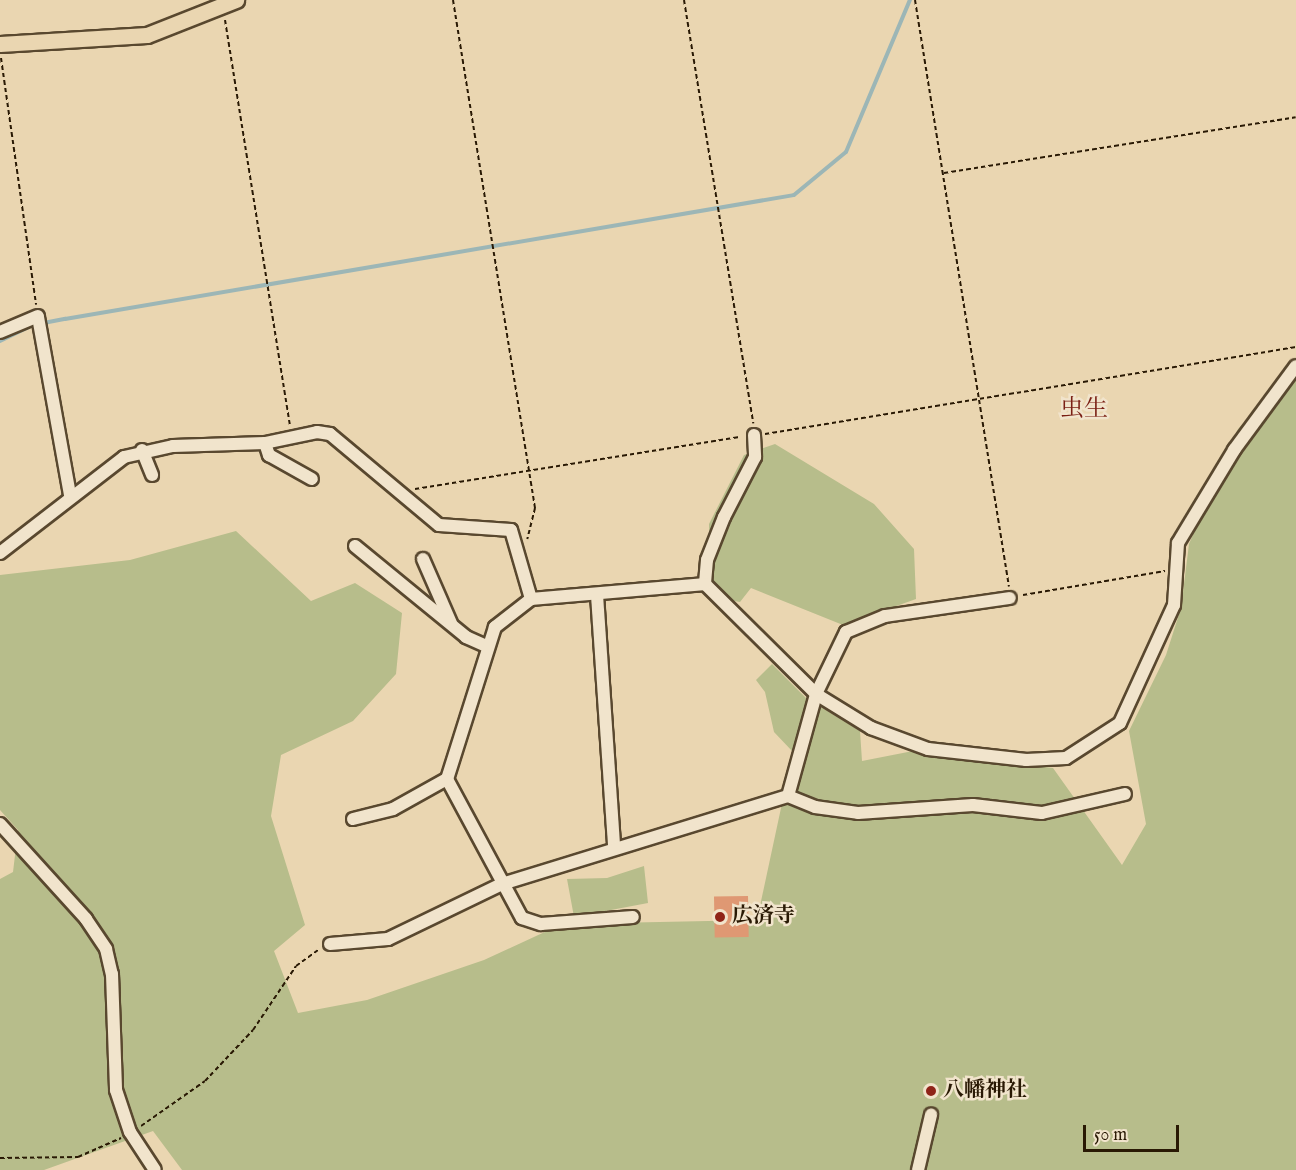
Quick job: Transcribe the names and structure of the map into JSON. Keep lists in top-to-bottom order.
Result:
{
  "districts": ["虫生"],
  "places": ["広済寺", "八幡神社"],
  "scale_bar": "50 m"
}
